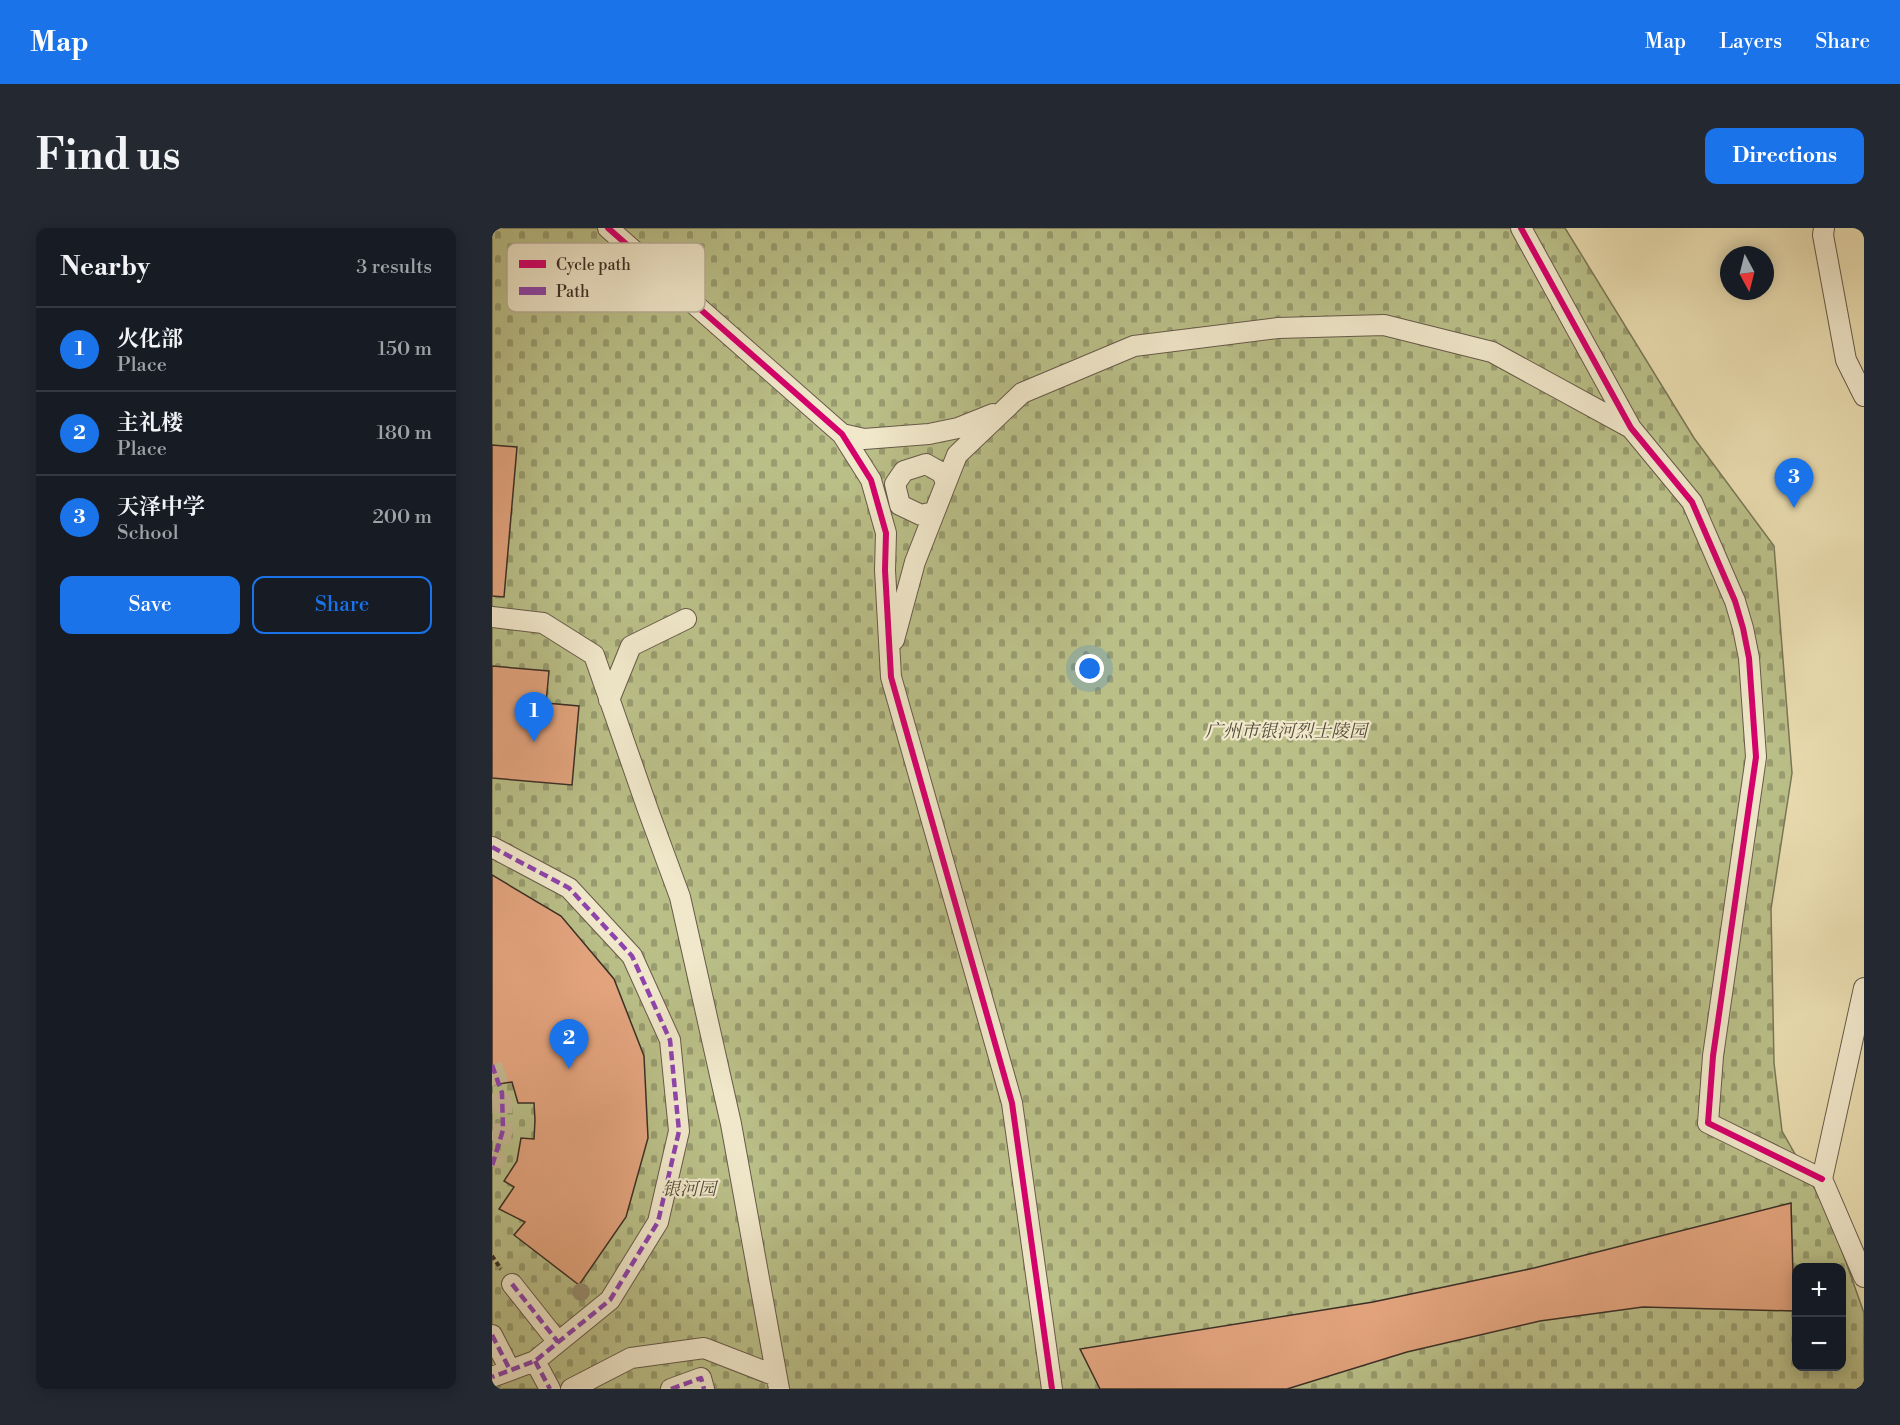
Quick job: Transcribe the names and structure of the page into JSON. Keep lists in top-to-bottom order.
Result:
{
  "parks": ["广州市银河烈士陵园", "银河园"],
  "legend": ["Cycle path", "Path"],
  "north": "bottom",
  "page": {
    "header": "Map",
    "nav": ["Map", "Layers", "Share"],
    "buttons": [
      "Directions",
      ["Save", "Share"]
    ],
    "title": "Find us",
    "heading": ["Nearby", "3 results"],
    "list": [
      {
        "mark": "1",
        "name": "火化部",
        "note": "Place",
        "value": "150 m"
      },
      {
        "mark": "2",
        "name": "主礼楼",
        "note": "Place",
        "value": "180 m"
      },
      {
        "mark": "3",
        "name": "天泽中学",
        "note": "School",
        "value": "200 m"
      }
    ],
    "pins": ["3", "1", "2"],
    "map_buttons": ["+", "−"]
  }
}
